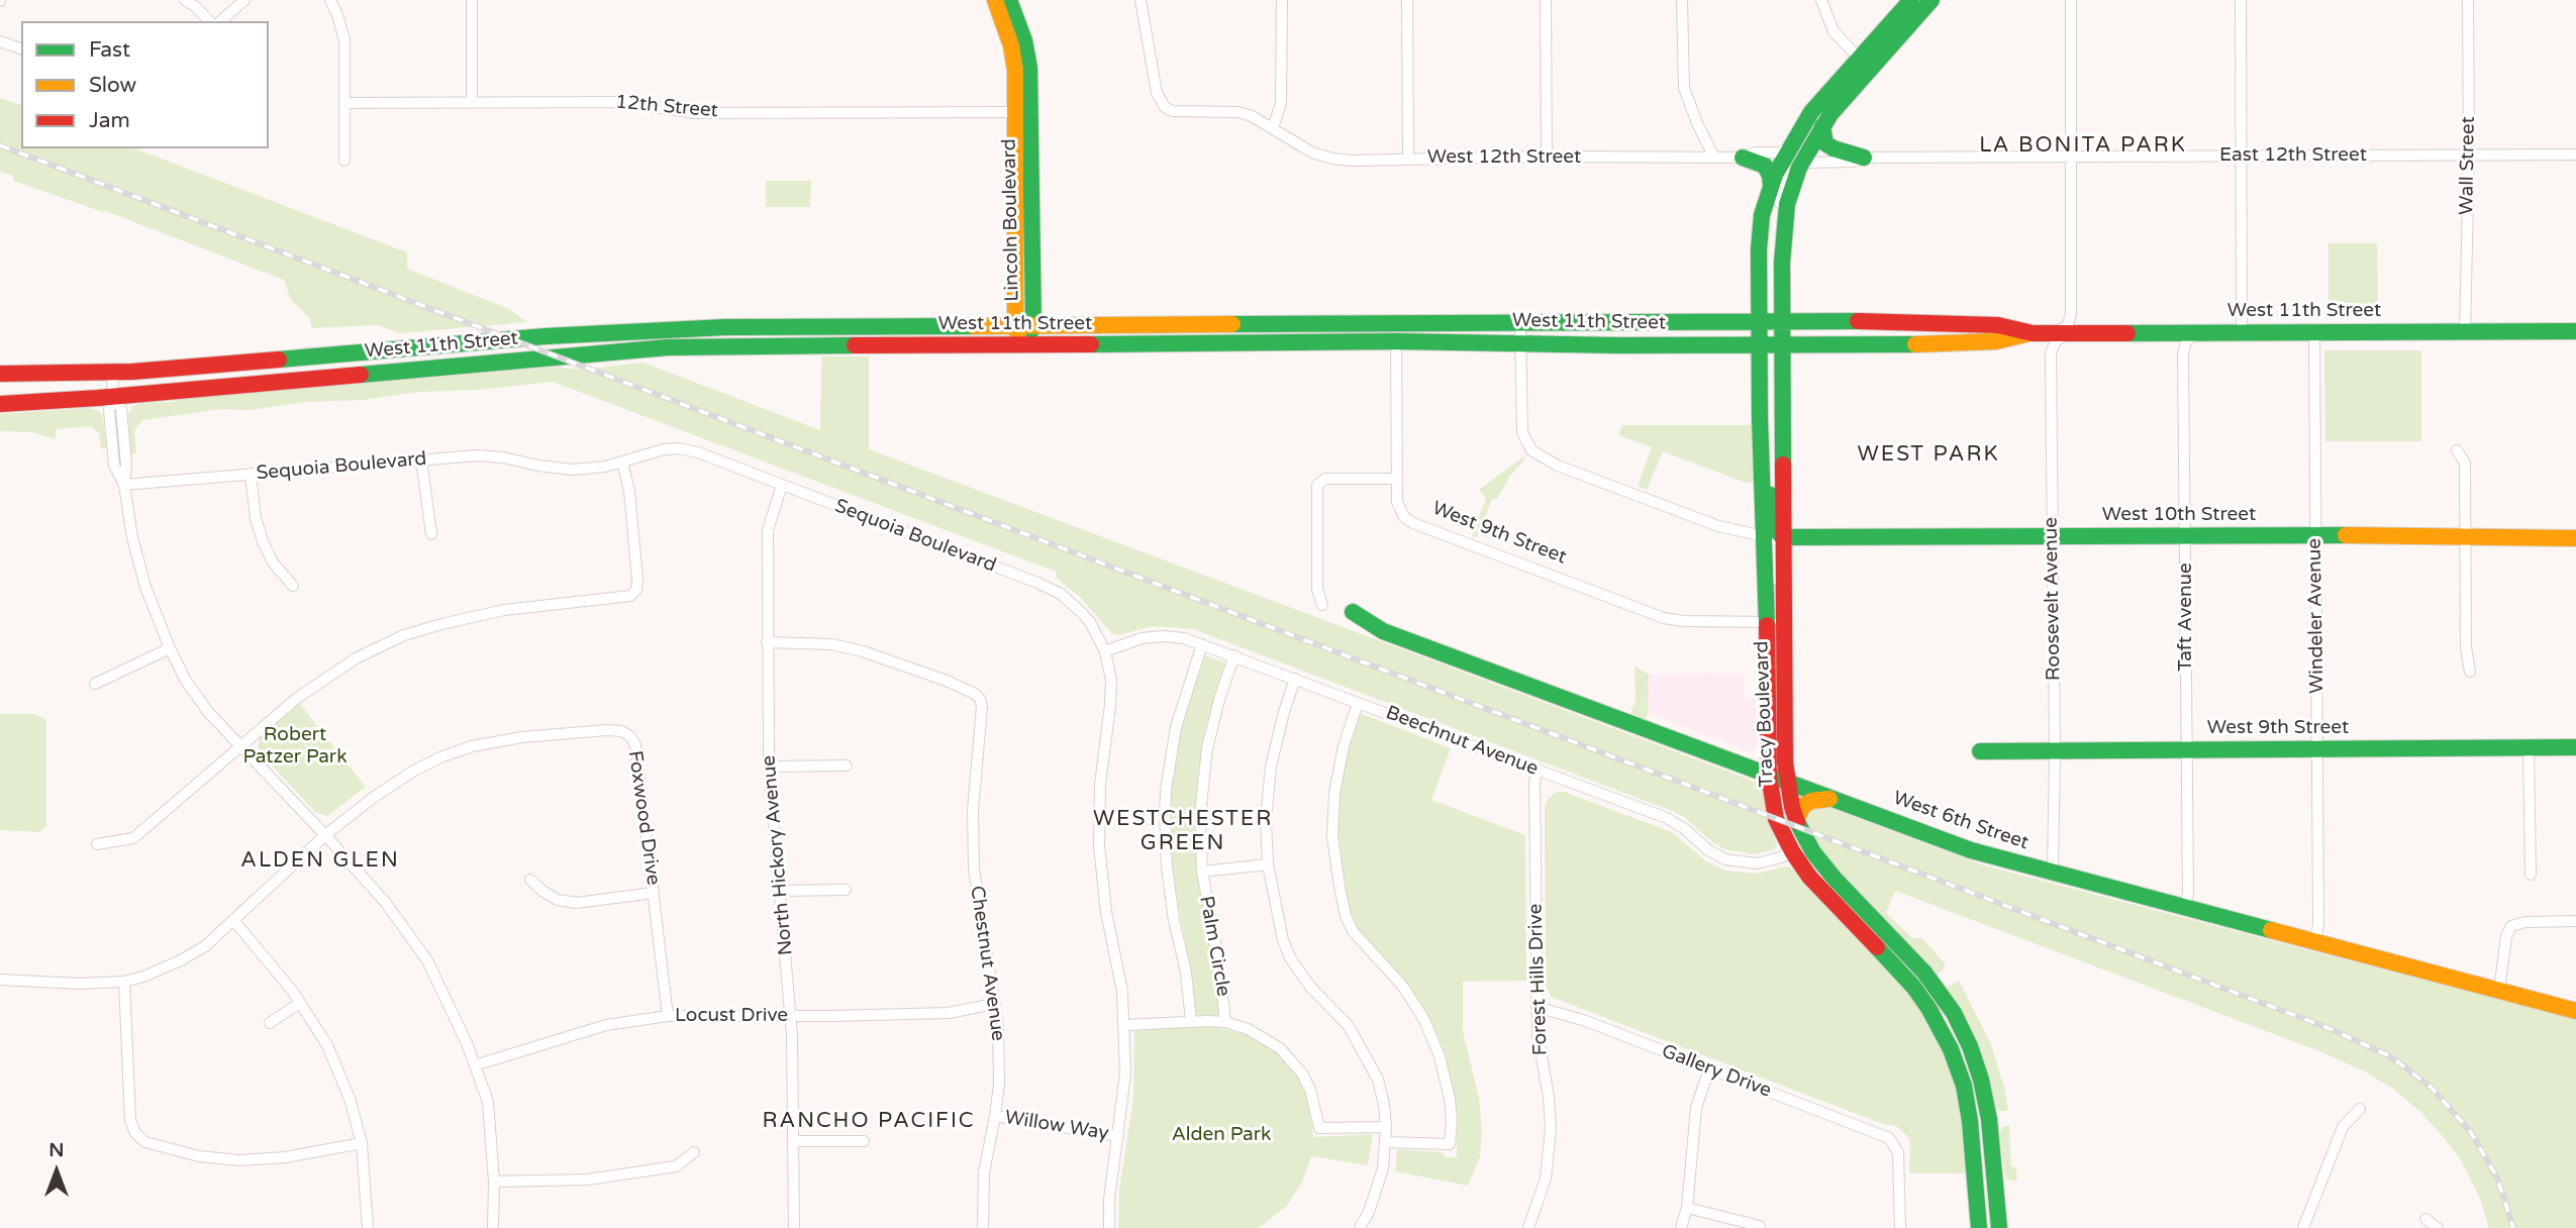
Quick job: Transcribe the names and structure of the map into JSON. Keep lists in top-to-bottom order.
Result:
{
  "streets": {
    "main road": [
      "Lincoln Boulevard",
      "West 11th Street",
      "West 10th Street",
      "West 9th Street",
      "Tracy Boulevard",
      "West 6th Street"
    ],
    "street": [
      "12th Street",
      "East 12th Street",
      "West 12th Street",
      "Wall Street",
      "Sequoia Boulevard",
      "Roosevelt Avenue",
      "Windeler Avenue",
      "Taft Avenue",
      "Beechnut Avenue",
      "Foxwood Drive",
      "North Hickory Avenue",
      "Palm Circle",
      "Chestnut Avenue",
      "Forest Hills Drive",
      "Locust Drive",
      "Gallery Drive",
      "Willow Way"
    ]
  },
  "crossings": [
    ["12th Street", "Lincoln Boulevard"],
    ["East 12th Street", "Wall Street"],
    ["East 12th Street", "Roosevelt Avenue"],
    ["East 12th Street", "Tracy Boulevard"],
    ["Wall Street", "West 11th Street"],
    ["Lincoln Boulevard", "West 11th Street"],
    ["West 11th Street", "West 9th Street"],
    ["West 11th Street", "Roosevelt Avenue"],
    ["West 11th Street", "Windeler Avenue"],
    ["West 11th Street", "Taft Avenue"],
    ["West 11th Street", "Tracy Boulevard"],
    ["Sequoia Boulevard", "Beechnut Avenue"],
    ["Sequoia Boulevard", "North Hickory Avenue"],
    ["Sequoia Boulevard", "Willow Way"],
    ["West 10th Street", "Roosevelt Avenue"],
    ["West 10th Street", "Windeler Avenue"],
    ["West 10th Street", "Taft Avenue"],
    ["West 10th Street", "Tracy Boulevard"],
    ["West 9th Street", "Roosevelt Avenue"],
    ["West 9th Street", "Windeler Avenue"],
    ["West 9th Street", "Taft Avenue"],
    ["West 9th Street", "Tracy Boulevard"],
    ["Roosevelt Avenue", "West 6th Street"],
    ["Windeler Avenue", "West 6th Street"],
    ["Taft Avenue", "West 6th Street"],
    ["Tracy Boulevard", "Beechnut Avenue"],
    ["Tracy Boulevard", "West 6th Street"],
    ["Beechnut Avenue", "Palm Circle"],
    ["Beechnut Avenue", "Forest Hills Drive"],
    ["Foxwood Drive", "Locust Drive"],
    ["North Hickory Avenue", "Chestnut Avenue"],
    ["North Hickory Avenue", "Locust Drive"],
    ["Chestnut Avenue", "Locust Drive"],
    ["Chestnut Avenue", "Willow Way"],
    ["Forest Hills Drive", "Gallery Drive"]
  ],
  "districts": [
    "LA BONITA PARK",
    "WEST PARK",
    "WESTCHESTER GREEN",
    "ALDEN GLEN",
    "RANCHO PACIFIC"
  ],
  "parks": ["Robert Patzer Park", "Alden Park"],
  "legend": ["Fast", "Slow", "Jam"],
  "north": "top"
}
